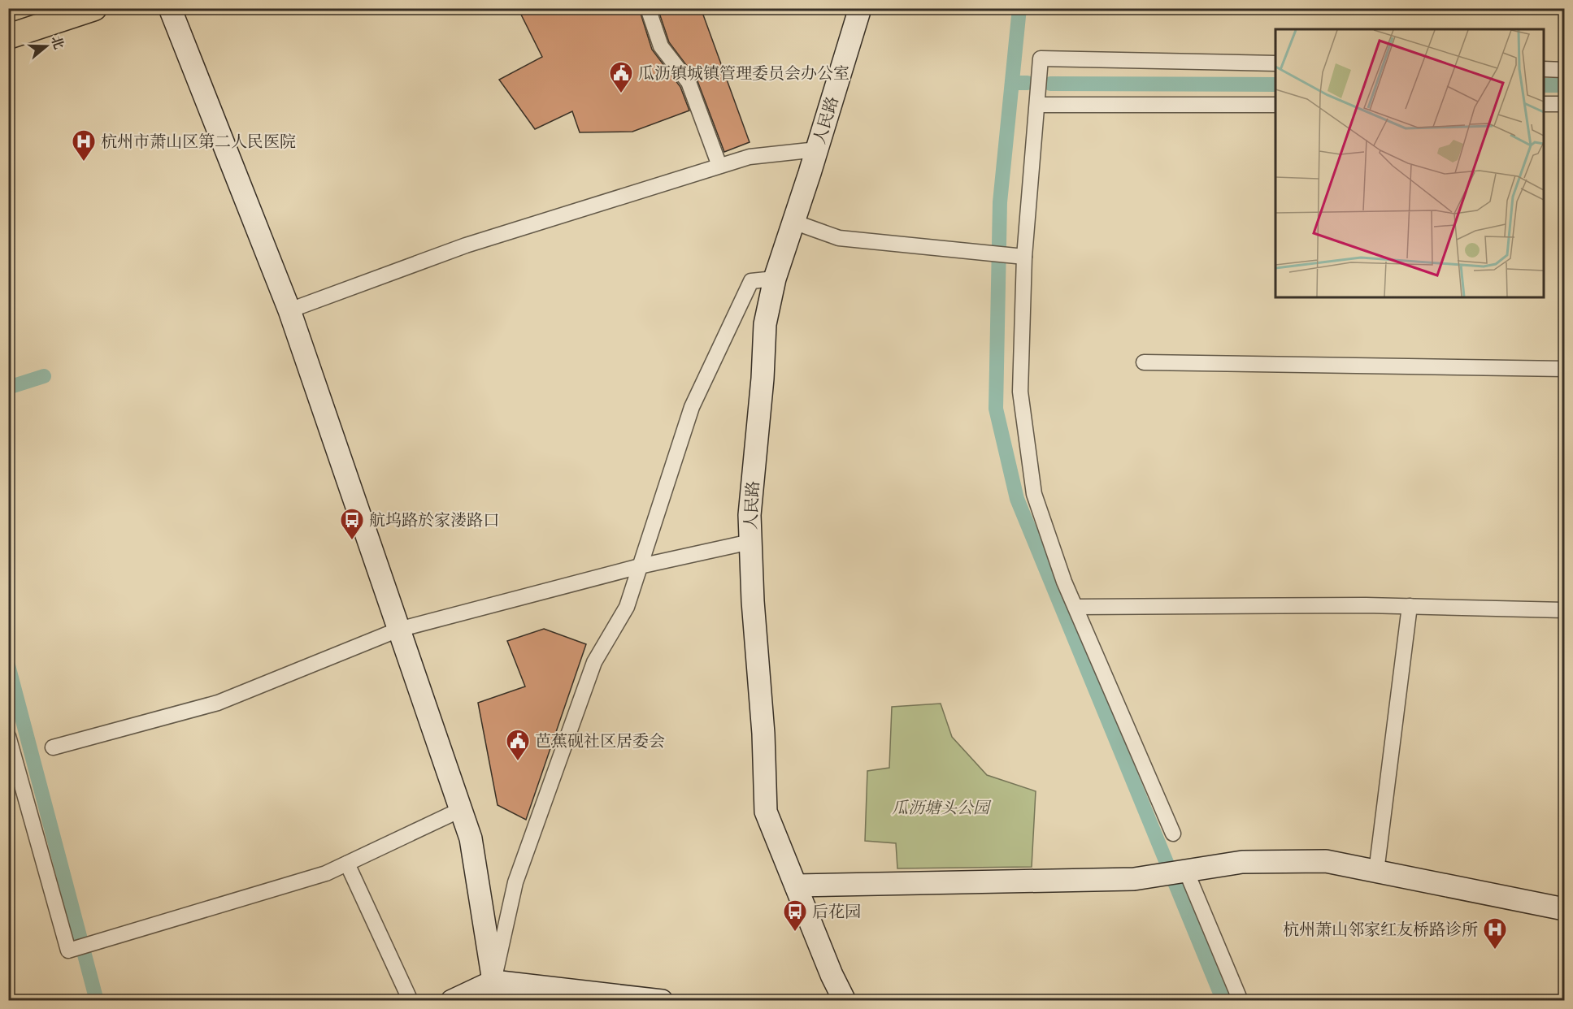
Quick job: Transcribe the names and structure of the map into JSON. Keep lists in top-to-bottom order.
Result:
{
  "streets": {
    "street": ["人民路"]
  },
  "parks": ["瓜沥塘头公园"],
  "places": {
    "public building": ["瓜沥镇城镇管理委员会办公室", "芭蕉砚社区居委会"],
    "hospital": ["杭州市萧山区第二人民医院", "杭州萧山邻家红友桥路诊所"],
    "bus stop": ["航坞路於家溇路口", "后花园"]
  },
  "north": "right"
}
